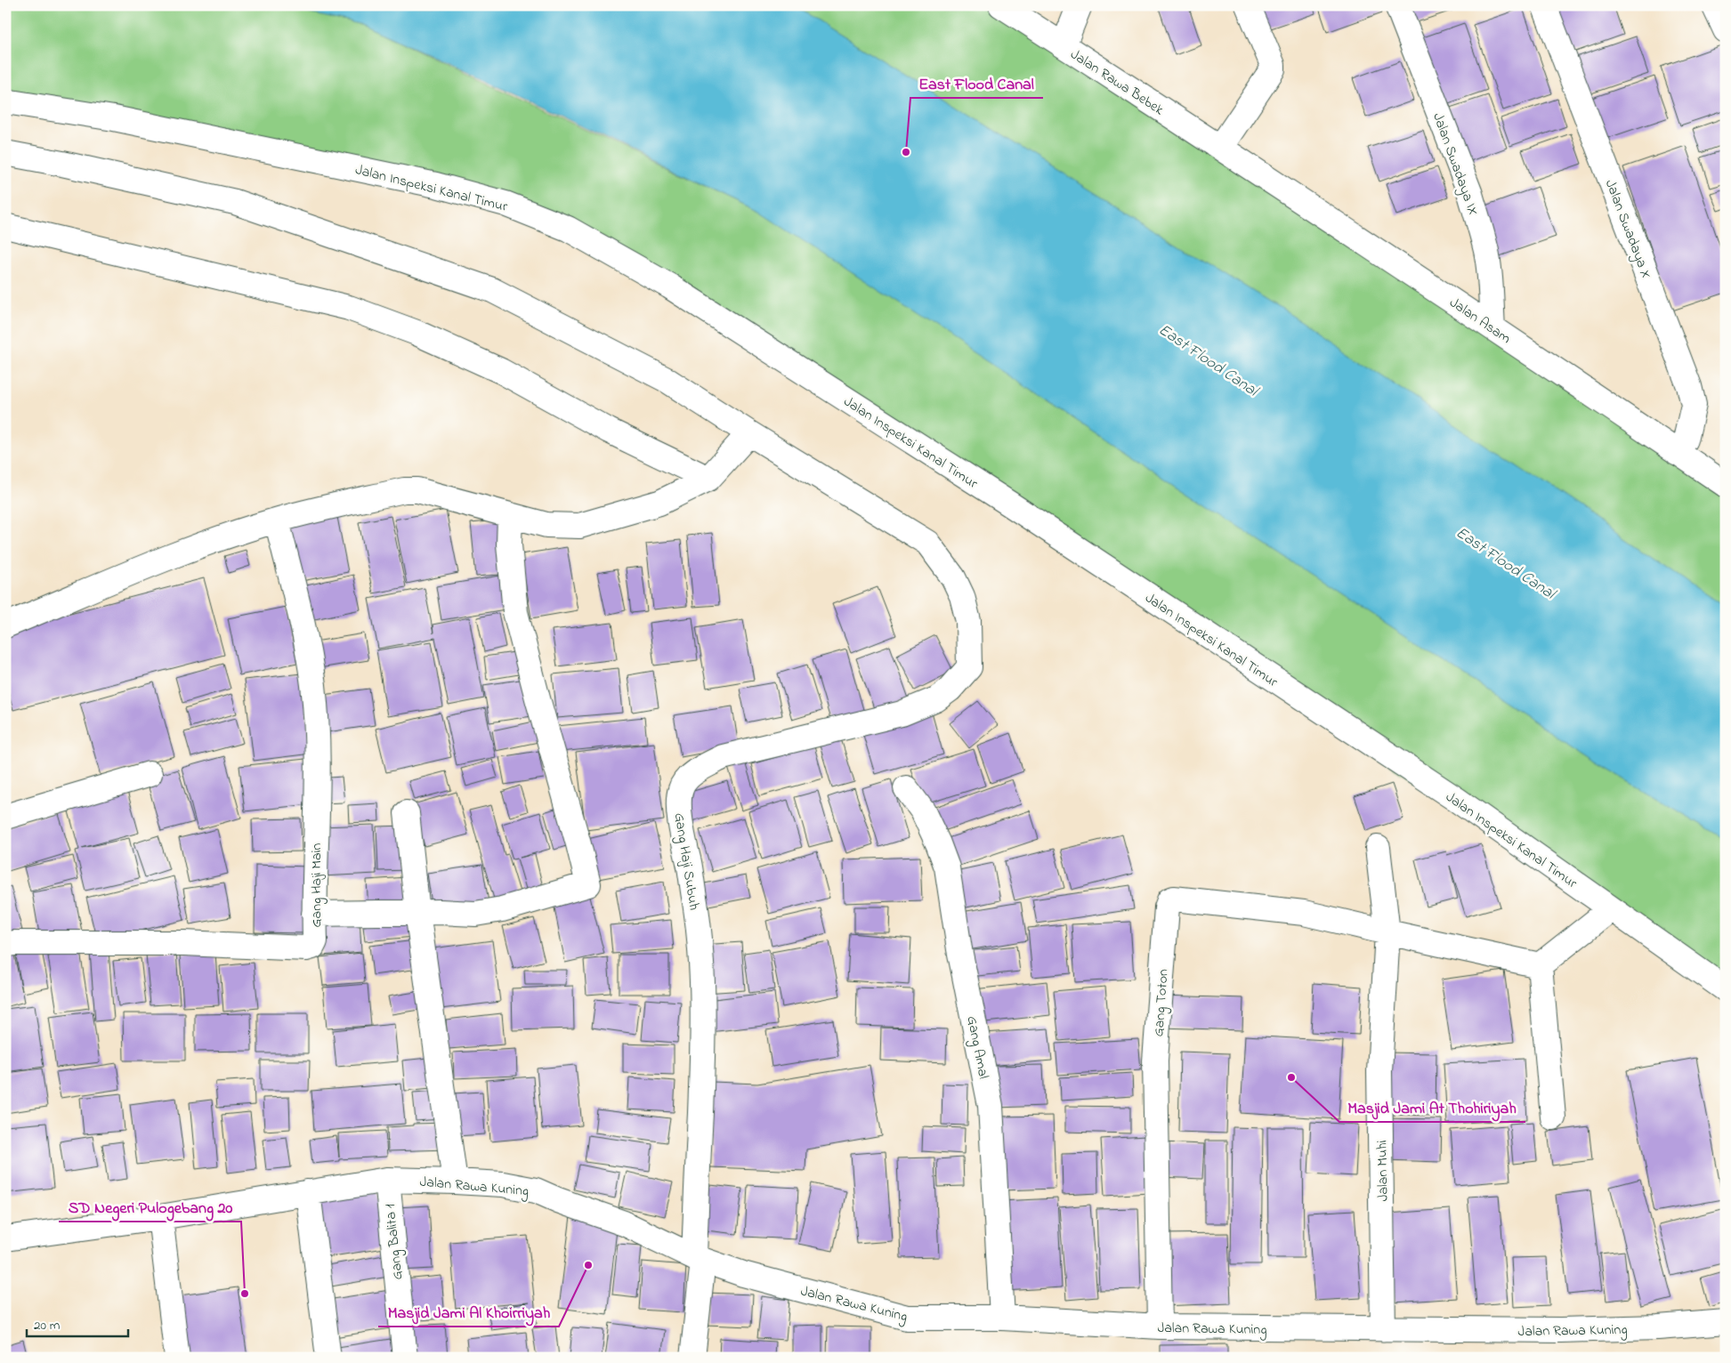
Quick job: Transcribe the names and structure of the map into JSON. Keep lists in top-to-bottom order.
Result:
{
  "streets": {
    "street": [
      "Jalan Rawa Bebek",
      "Jalan Swadaya IX",
      "Jalan Inspeksi Kanal Timur",
      "Jalan Swadaya X",
      "Jalan Asam",
      "Gang Haji Subuh",
      "Gang Haji Main",
      "Gang Toton",
      "Gang Amal",
      "Jalan Muhi",
      "Jalan Rawa Kuning",
      "Gang Balita 1"
    ]
  },
  "crossings": [
    ["Jalan Rawa Bebek", "Jalan Asam"],
    ["Jalan Swadaya IX", "Jalan Asam"],
    ["Jalan Swadaya X", "Jalan Asam"],
    ["Gang Haji Subuh", "Jalan Rawa Kuning"],
    ["Gang Toton", "Jalan Muhi"],
    ["Gang Toton", "Jalan Rawa Kuning"],
    ["Gang Amal", "Jalan Rawa Kuning"],
    ["Jalan Muhi", "Jalan Rawa Kuning"],
    ["Jalan Rawa Kuning", "Gang Balita 1"]
  ],
  "water": ["East Flood Canal"],
  "places": [
    "East Flood Canal",
    "Masjid Jami At Thohiriyah",
    "Masjid Jami Al Khoirriyah",
    "SD Negeri Pulogebang 20"
  ],
  "scale_bar": "20 m"
}
